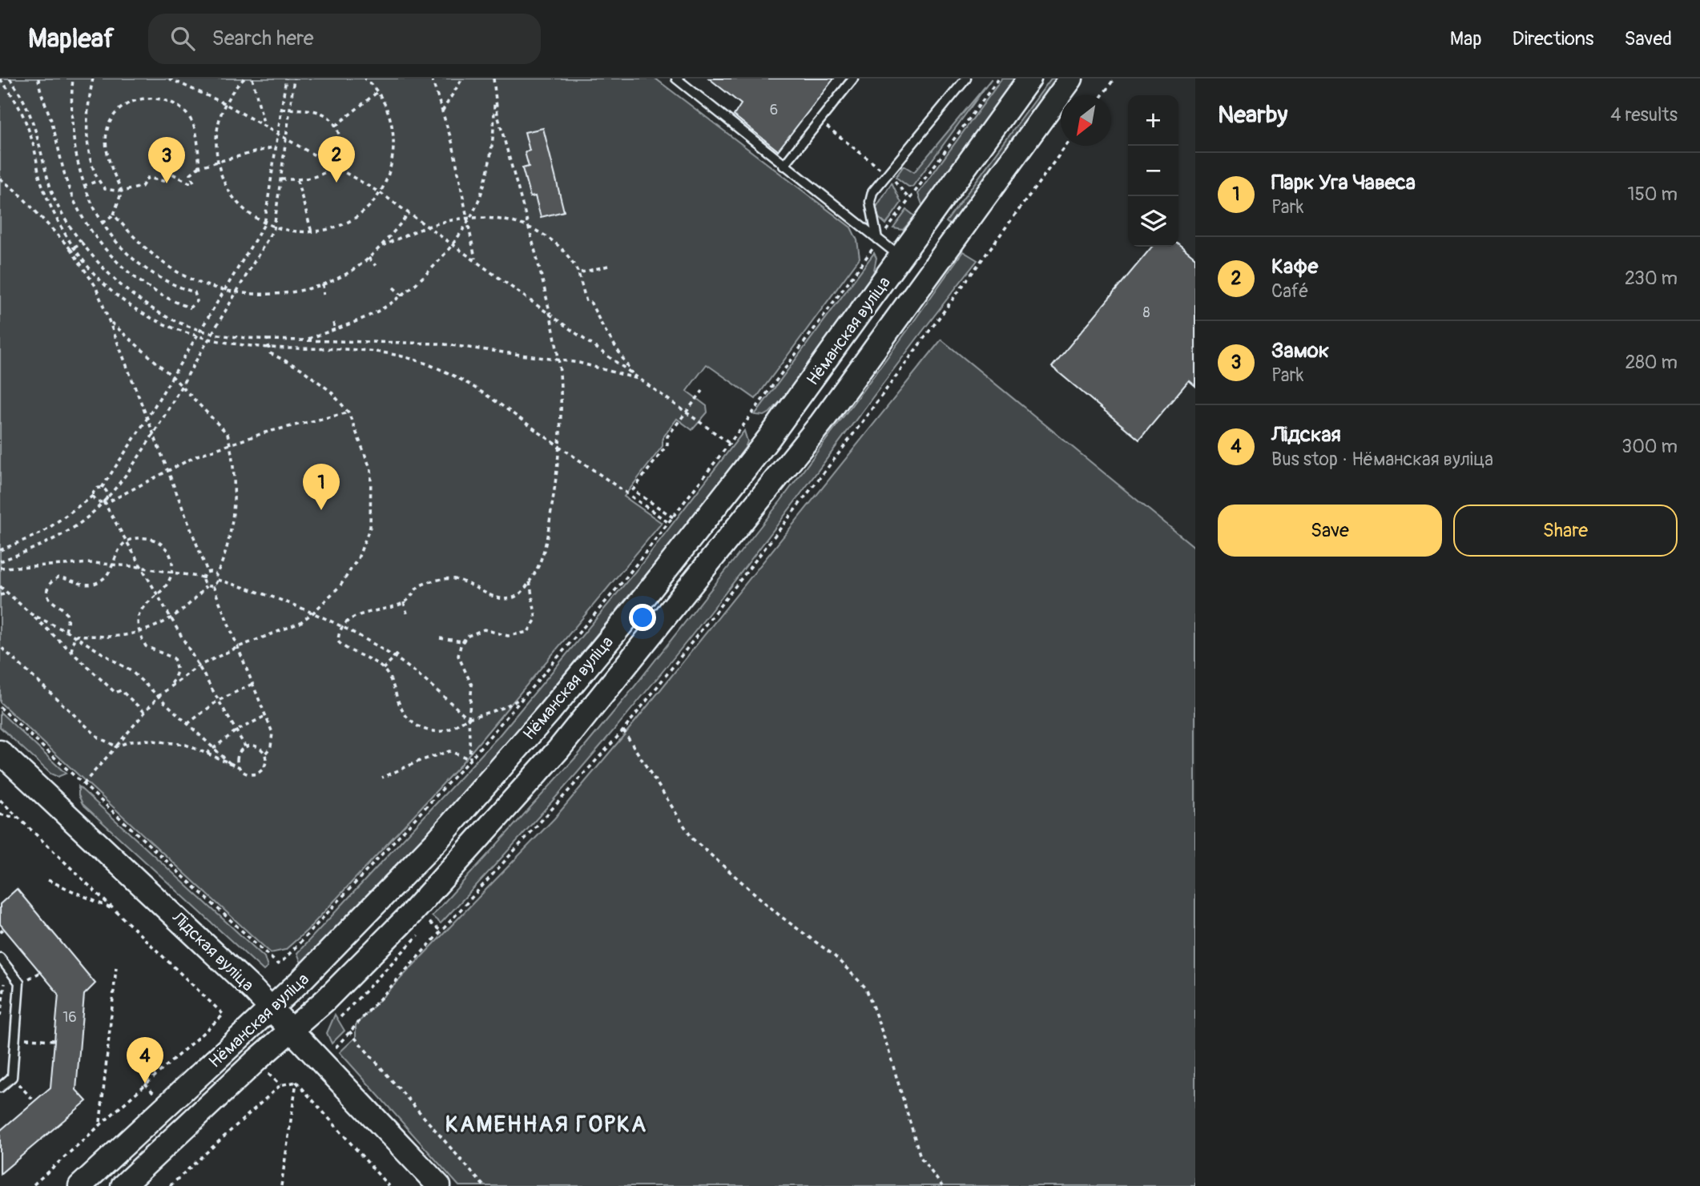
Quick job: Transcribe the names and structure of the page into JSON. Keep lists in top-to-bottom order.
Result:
{
  "streets": {
    "main road": ["Нёманская вуліца", "Лідская вуліца"]
  },
  "crossings": [
    ["Нёманская вуліца", "Лідская вуліца"]
  ],
  "districts": ["КАМЕННАЯ ГОРКА"],
  "house_numbers": ["6", "8", "16"],
  "north": "bottom left",
  "page": {
    "header": "Mapleaf",
    "search": "Search here",
    "nav": ["Map", "Directions", "Saved"],
    "heading": ["Nearby", "4 results"],
    "map_buttons": ["+", "−"],
    "pins": [
      "2",
      "3",
      "1",
      "4"
    ],
    "list": [
      {
        "mark": "1",
        "name": "Парк Уга Чавеса",
        "note": "Park",
        "value": "150 m"
      },
      {
        "mark": "2",
        "name": "Кафе",
        "note": "Café",
        "value": "230 m"
      },
      {
        "mark": "3",
        "name": "Замок",
        "note": "Park",
        "value": "280 m"
      },
      {
        "mark": "4",
        "name": "Лідская",
        "note": "Bus stop · Нёманская вуліца",
        "value": "300 m"
      }
    ],
    "buttons": ["Save", "Share"]
  }
}
